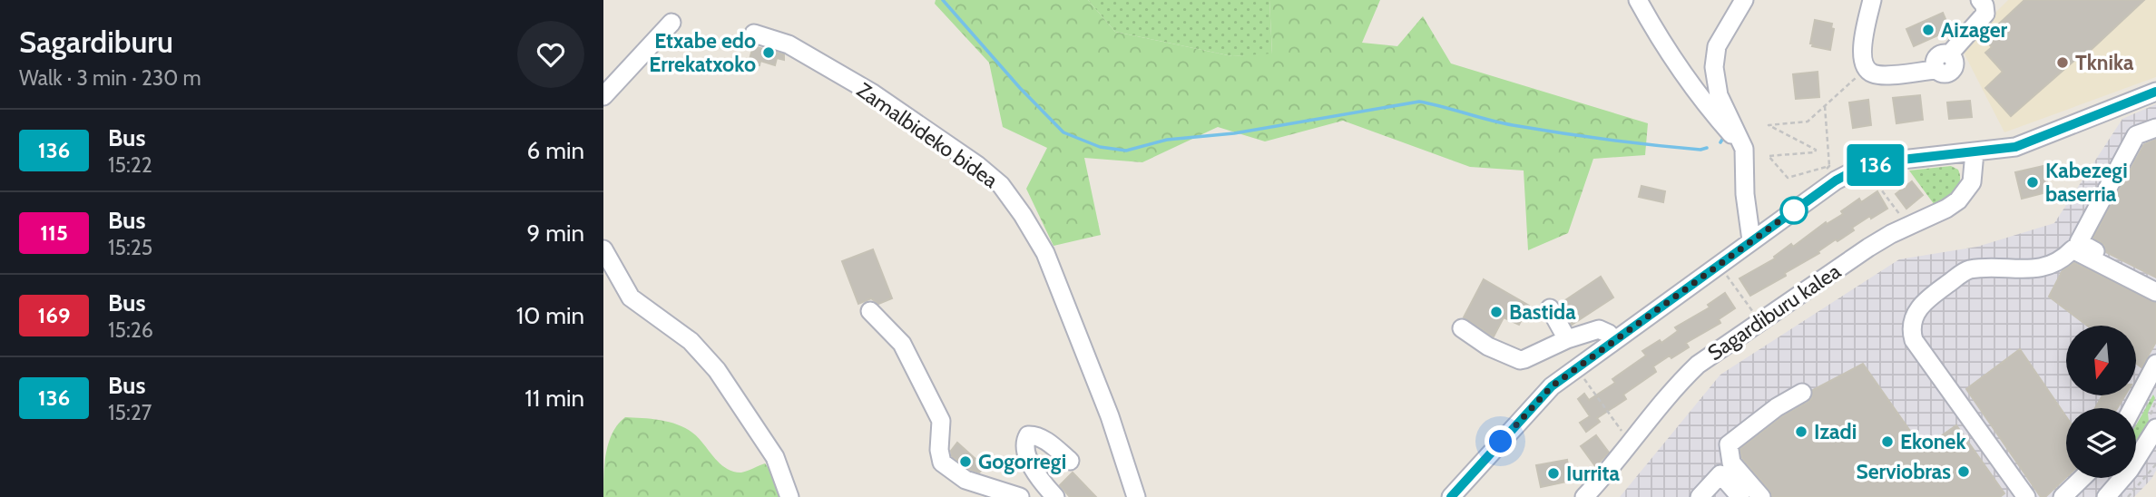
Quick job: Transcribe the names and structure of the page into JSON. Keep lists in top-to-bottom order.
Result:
{
  "streets": {
    "street": ["Zamalbideko bidea", "Sagardiburu kalea"]
  },
  "places": [
    "Aizager",
    "Etxabe edo Errekatxoko",
    "Tknika",
    "Kabezegi baserria",
    "Bastida",
    "Izadi",
    "Ekonek",
    "Gogorregi",
    "Serviobras",
    "Iurrita"
  ],
  "lines": ["bus line 136"],
  "north": "bottom",
  "page": {
    "heading": ["Sagardiburu", "Walk · 3 min · 230 m"],
    "on_map": "136",
    "list": [
      {
        "mark": "136",
        "name": "Bus",
        "note": "15:22",
        "value": "6 min"
      },
      {
        "mark": "115",
        "name": "Bus",
        "note": "15:25",
        "value": "9 min"
      },
      {
        "mark": "169",
        "name": "Bus",
        "note": "15:26",
        "value": "10 min"
      },
      {
        "mark": "136",
        "name": "Bus",
        "note": "15:27",
        "value": "11 min"
      }
    ]
  }
}
